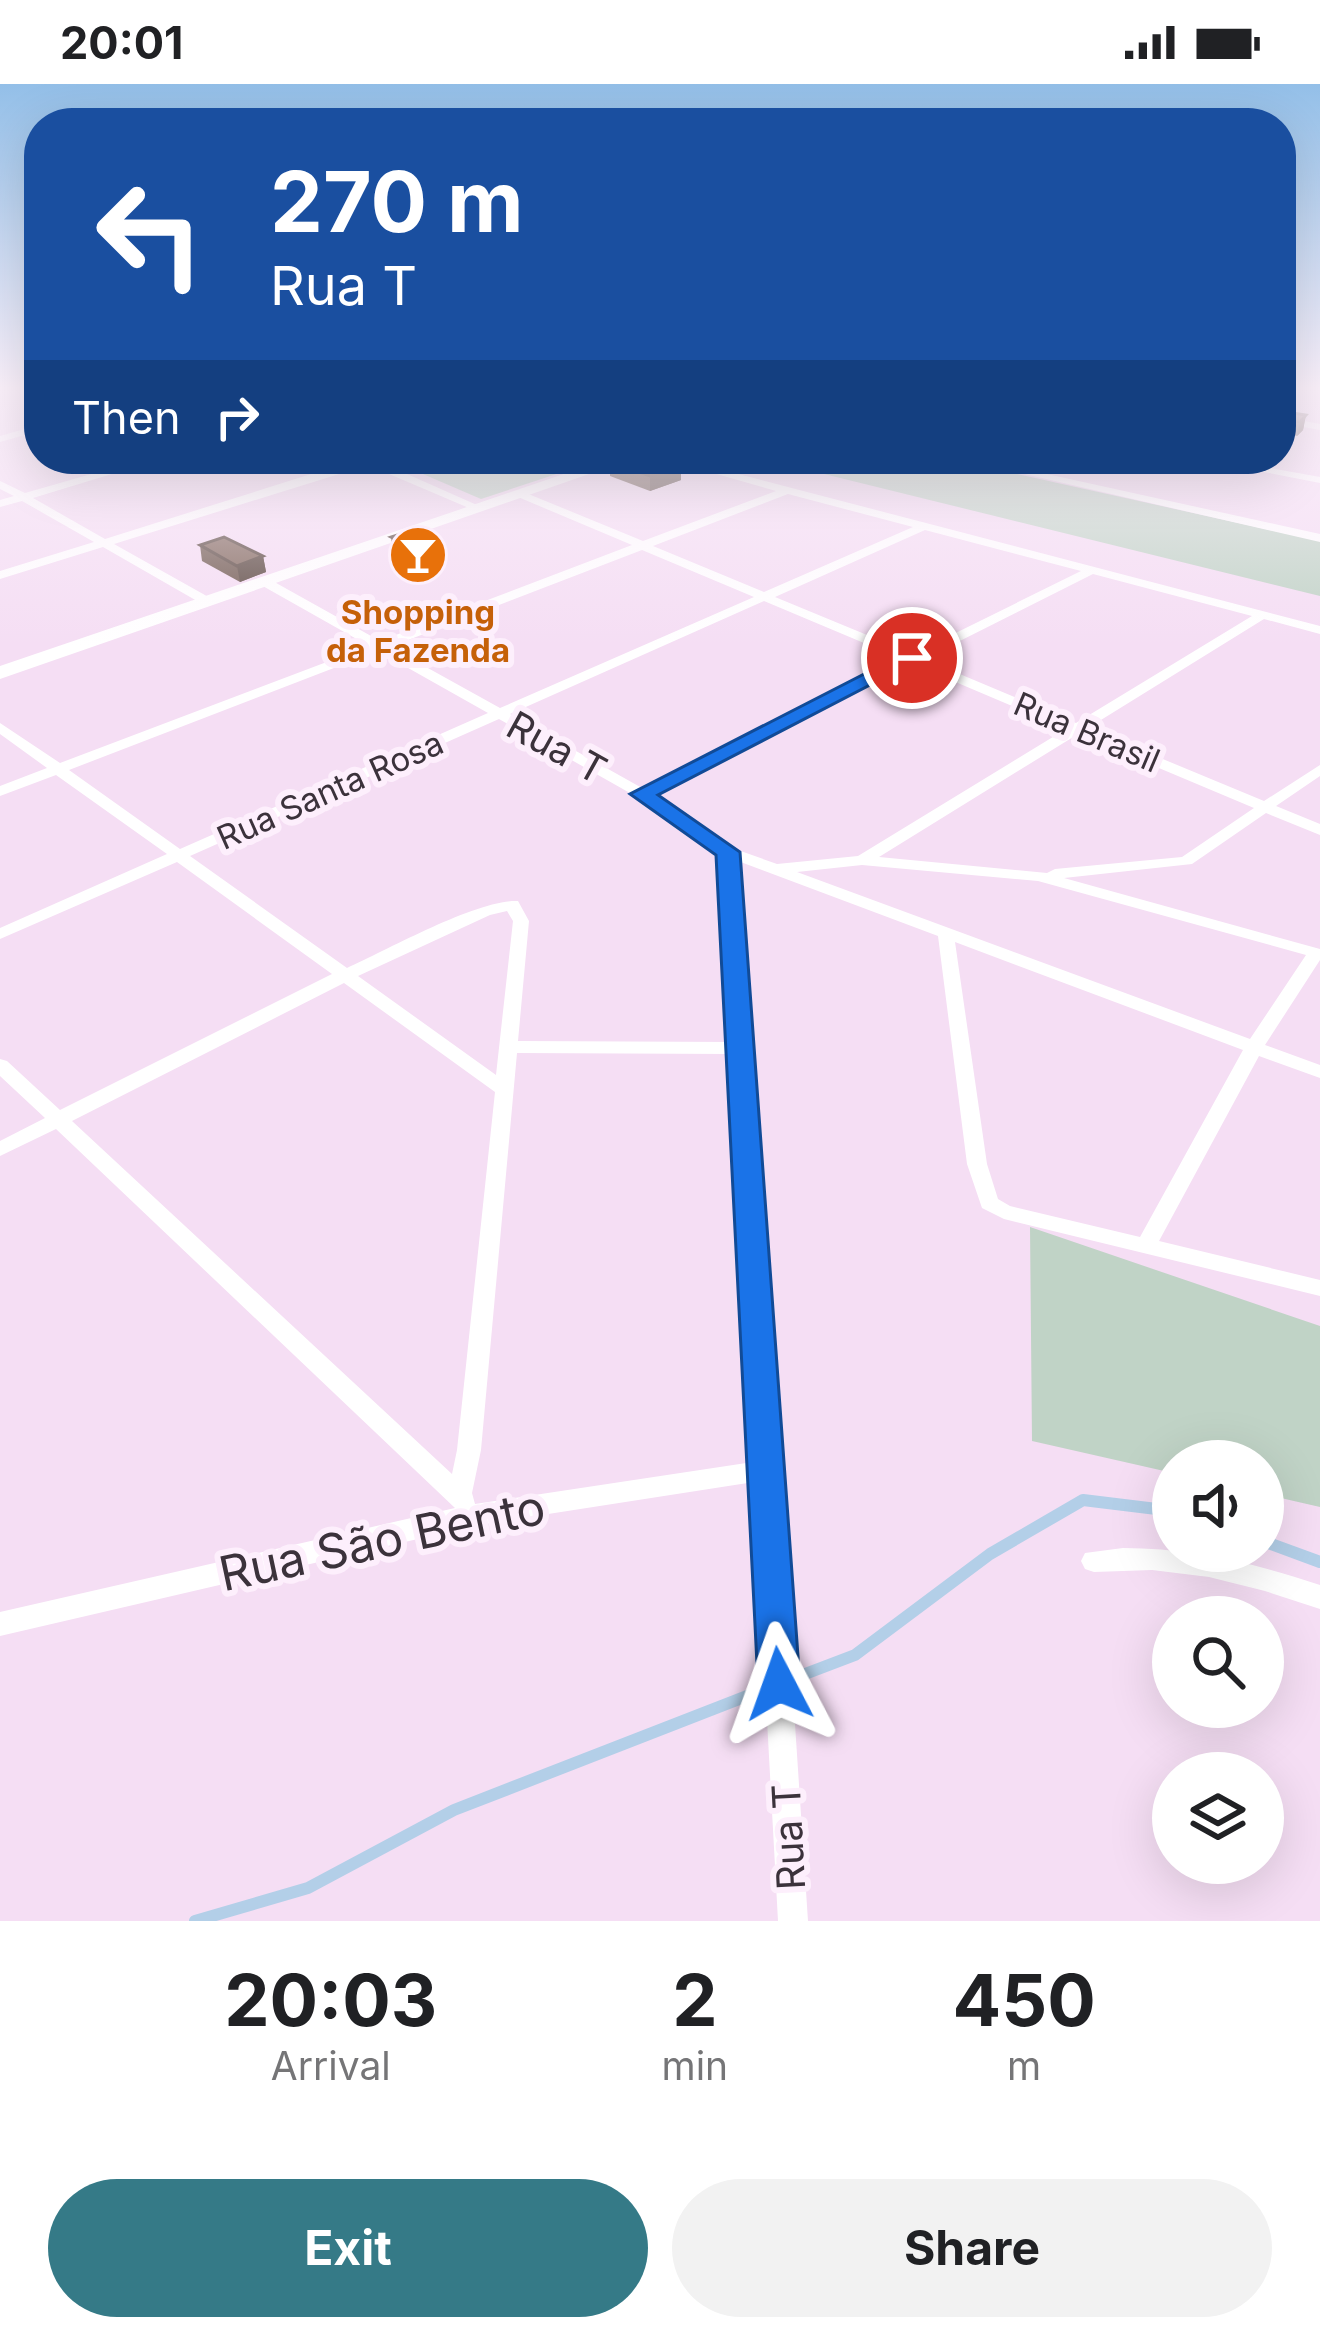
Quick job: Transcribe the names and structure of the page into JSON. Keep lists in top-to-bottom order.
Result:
{
  "streets": {
    "street": [
      "Rua Brasil",
      "Rua T",
      "Rua Santa Rosa",
      "Rua São Bento"
    ]
  },
  "crossings": [
    ["Rua Brasil", "Rua Santa Rosa"],
    ["Rua T", "Rua Santa Rosa"],
    ["Rua T", "Rua São Bento"]
  ],
  "places": {
    "bar": ["Shopping da Fazenda"]
  },
  "page": {
    "status": "20:01",
    "turn": ["270 m", "Rua T"],
    "then": "Then",
    "eta": [
      "20:03",
      "Arrival",
      "2",
      "min",
      "450",
      "m"
    ],
    "buttons": ["Exit", "Share"]
  }
}
